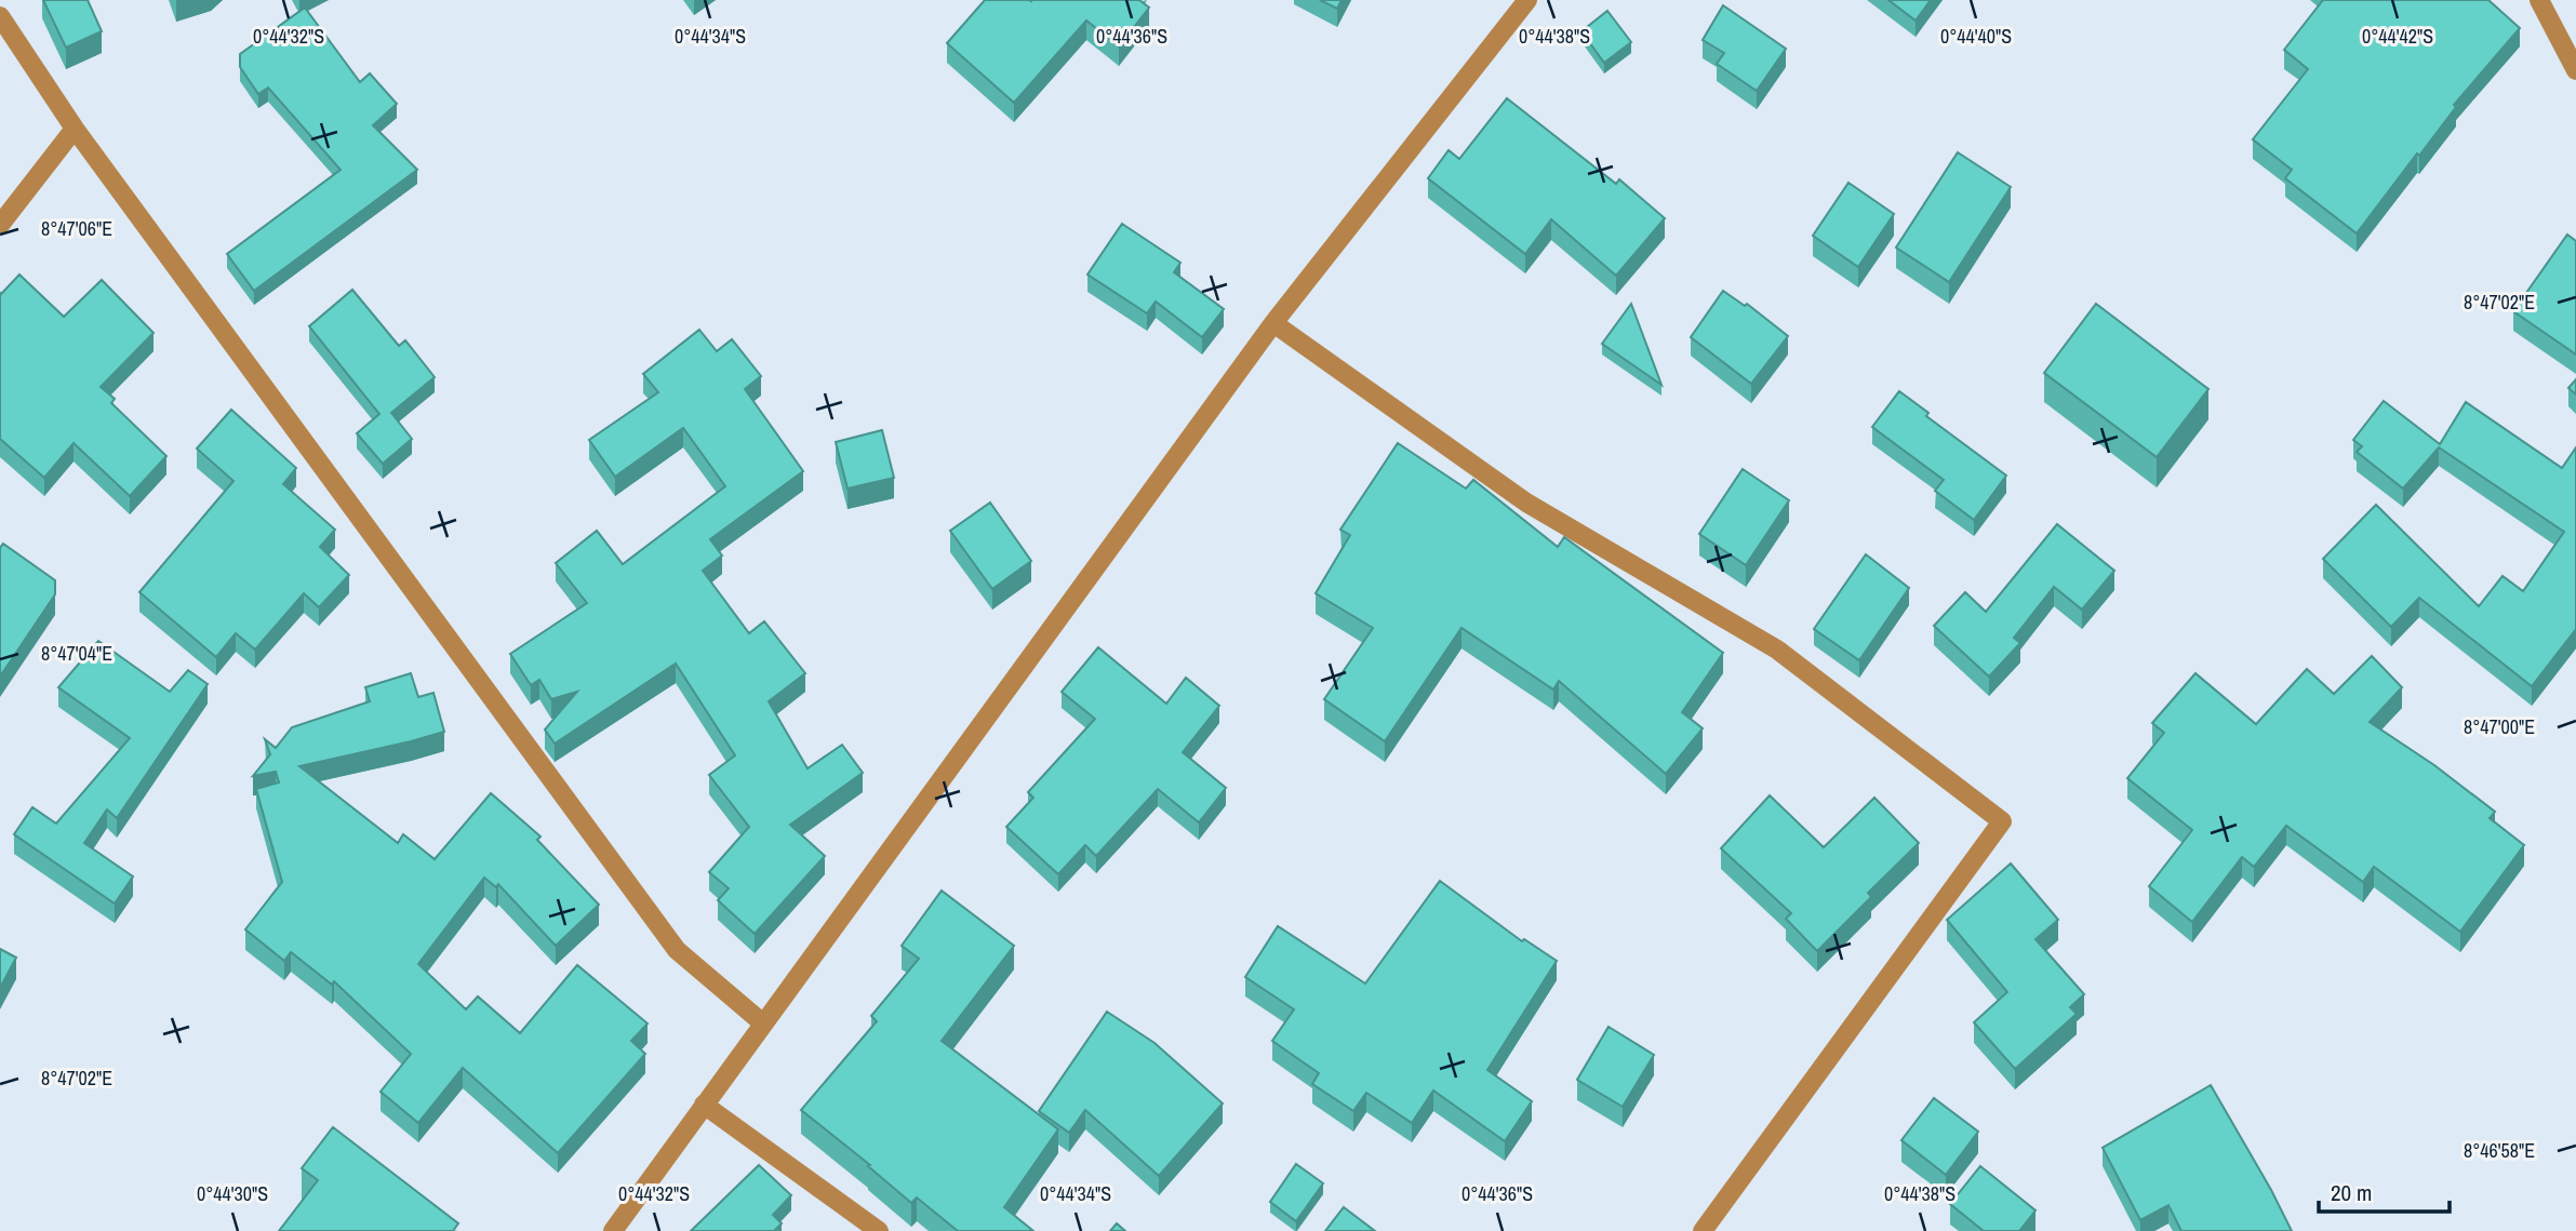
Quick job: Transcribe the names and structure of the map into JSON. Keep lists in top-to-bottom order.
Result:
{
  "scale_bar": "20 m",
  "coordinates": [
    "0°44'42\"S",
    "0°44'32\"S",
    "0°44'34\"S",
    "0°44'36\"S",
    "0°44'38\"S",
    "0°44'40\"S",
    "8°47'06\"E",
    "8°47'02\"E",
    "8°47'04\"E",
    "8°47'00\"E",
    "8°46'58\"E",
    "0°44'30\"S"
  ]
}
